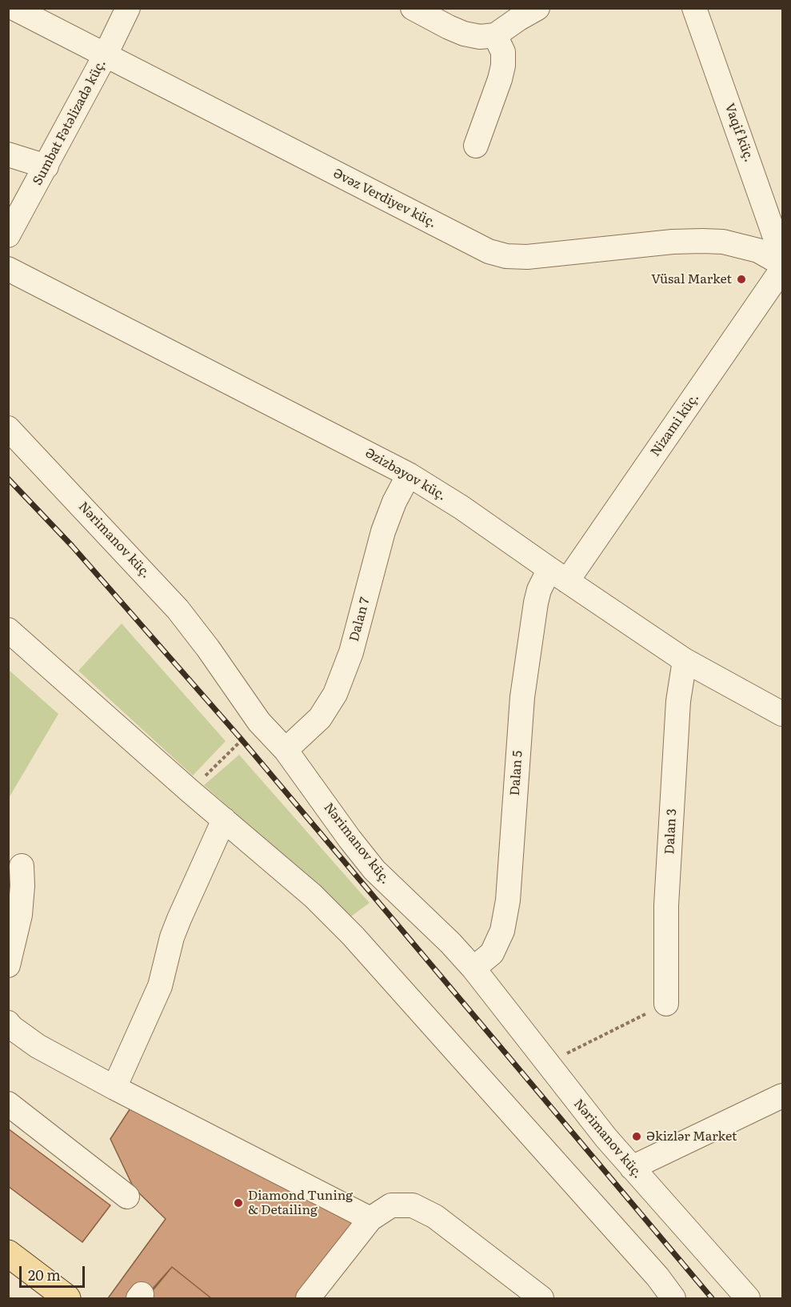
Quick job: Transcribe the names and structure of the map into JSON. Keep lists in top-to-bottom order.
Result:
{
  "streets": {
    "street": [
      "Sumbat Fətəlizadə küç.",
      "Vaqif küç.",
      "Əvəz Verdiyev küç.",
      "Nizami küç.",
      "Əzizbəyov küç.",
      "Nərimanov küç.",
      "Dalan 7",
      "Dalan 5",
      "Dalan 3"
    ]
  },
  "crossings": [
    ["Sumbat Fətəlizadə küç.", "Əvəz Verdiyev küç."],
    ["Nizami küç.", "Əzizbəyov küç."],
    ["Nizami küç.", "Dalan 5"],
    ["Əzizbəyov küç.", "Dalan 7"],
    ["Əzizbəyov küç.", "Dalan 5"],
    ["Əzizbəyov küç.", "Dalan 3"],
    ["Nərimanov küç.", "Dalan 7"],
    ["Nərimanov küç.", "Dalan 5"]
  ],
  "places": ["Vüsal Market", "Əkizlər Market", "Diamond Tuning & Detailing"],
  "scale_bar": "20 m"
}
